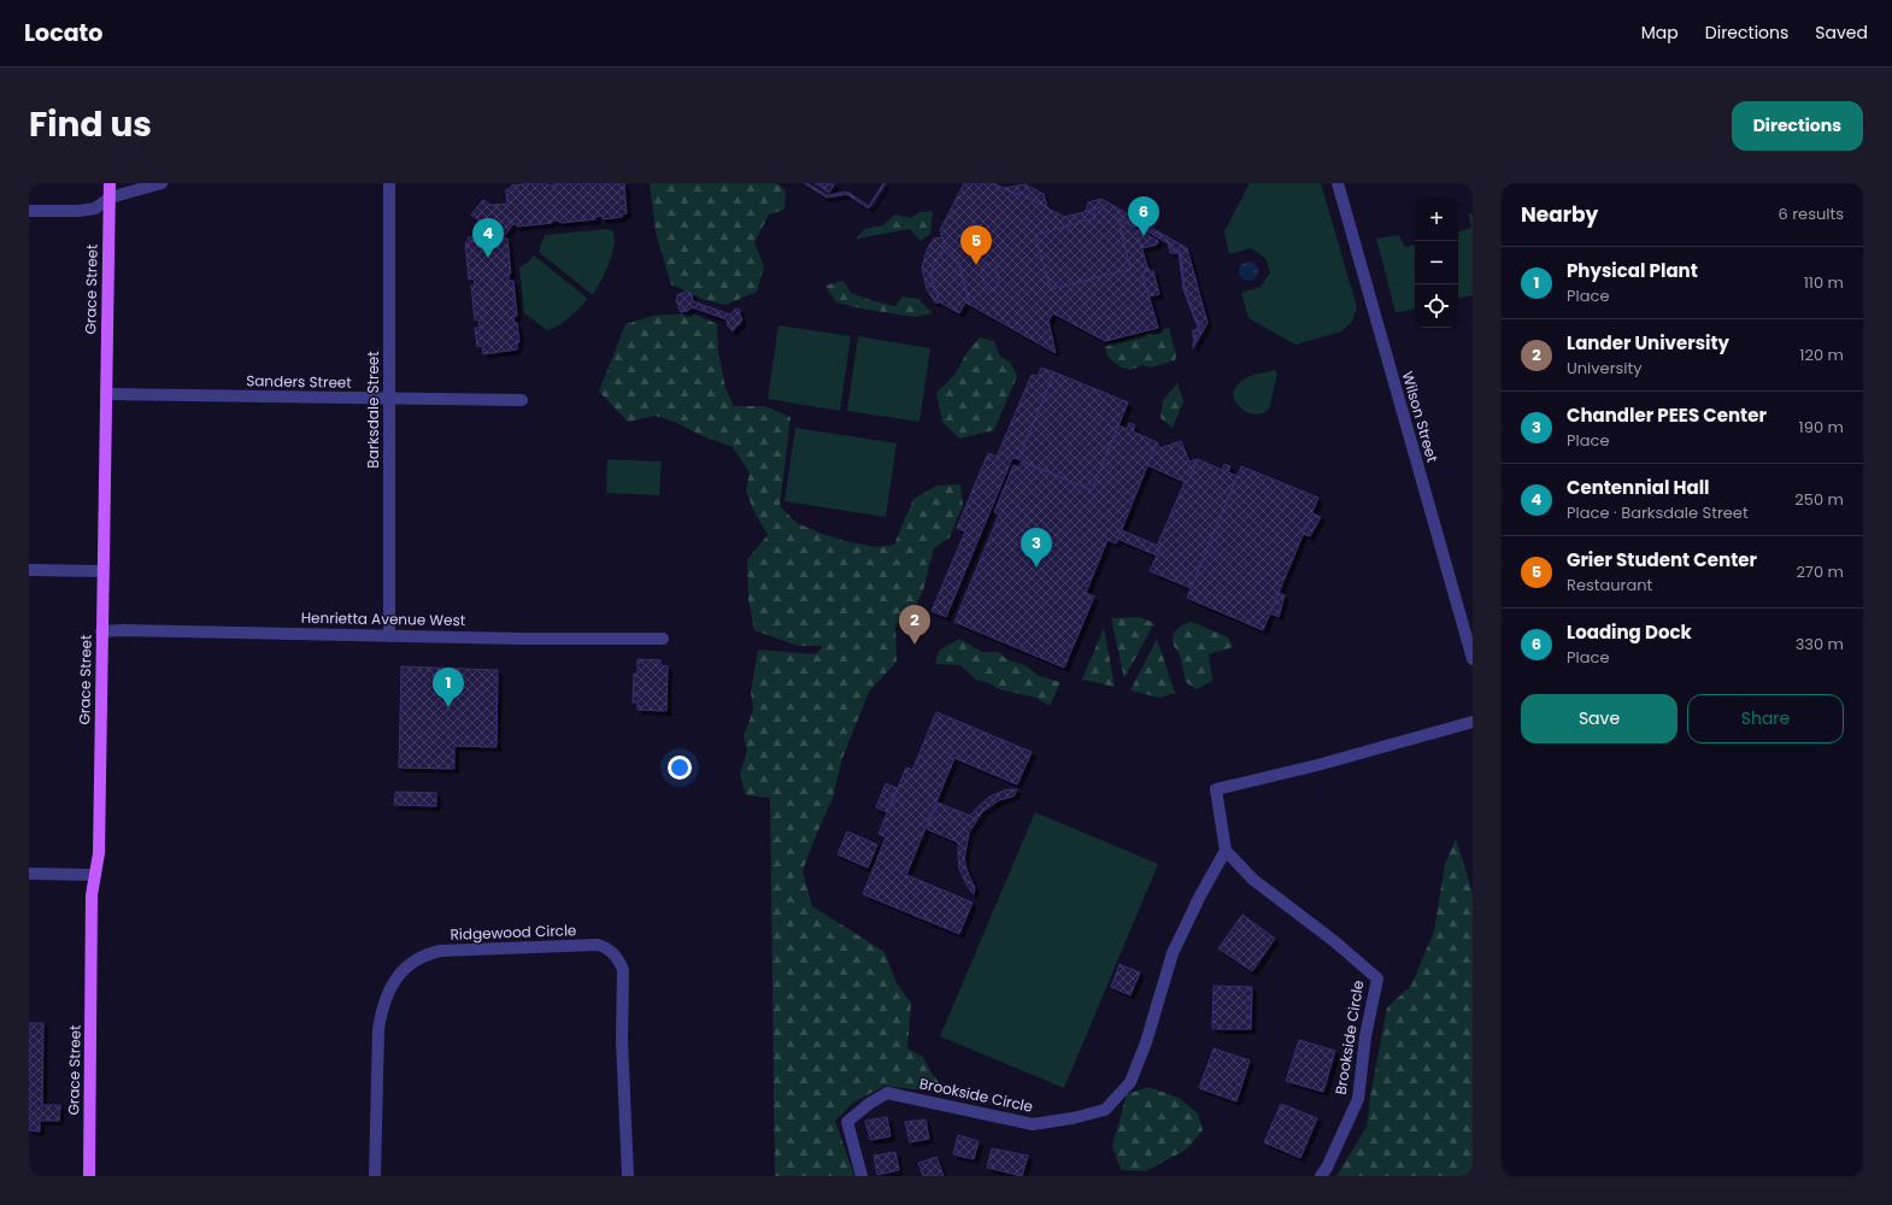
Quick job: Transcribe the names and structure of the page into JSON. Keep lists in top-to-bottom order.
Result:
{
  "streets": {
    "main road": ["Grace Street"],
    "street": [
      "Sanders Street",
      "Barksdale Street",
      "Wilson Street",
      "Henrietta Avenue West",
      "Ridgewood Circle",
      "Brookside Circle"
    ]
  },
  "crossings": [
    ["Grace Street", "Sanders Street"],
    ["Grace Street", "Henrietta Avenue West"],
    ["Sanders Street", "Barksdale Street"],
    ["Barksdale Street", "Henrietta Avenue West"]
  ],
  "page": {
    "header": "Locato",
    "nav": ["Map", "Directions", "Saved"],
    "title": "Find us",
    "buttons": [
      "Directions",
      ["Save", "Share"]
    ],
    "heading": ["Nearby", "6 results"],
    "pins": [
      "6",
      "4",
      "5",
      "3",
      "2",
      "1"
    ],
    "map_buttons": ["+", "−"],
    "list": [
      {
        "mark": "1",
        "name": "Physical Plant",
        "note": "Place",
        "value": "110 m"
      },
      {
        "mark": "2",
        "name": "Lander University",
        "note": "University",
        "value": "120 m"
      },
      {
        "mark": "3",
        "name": "Chandler PEES Center",
        "note": "Place",
        "value": "190 m"
      },
      {
        "mark": "4",
        "name": "Centennial Hall",
        "note": "Place · Barksdale Street",
        "value": "250 m"
      },
      {
        "mark": "5",
        "name": "Grier Student Center",
        "note": "Restaurant",
        "value": "270 m"
      },
      {
        "mark": "6",
        "name": "Loading Dock",
        "note": "Place",
        "value": "330 m"
      }
    ]
  }
}
